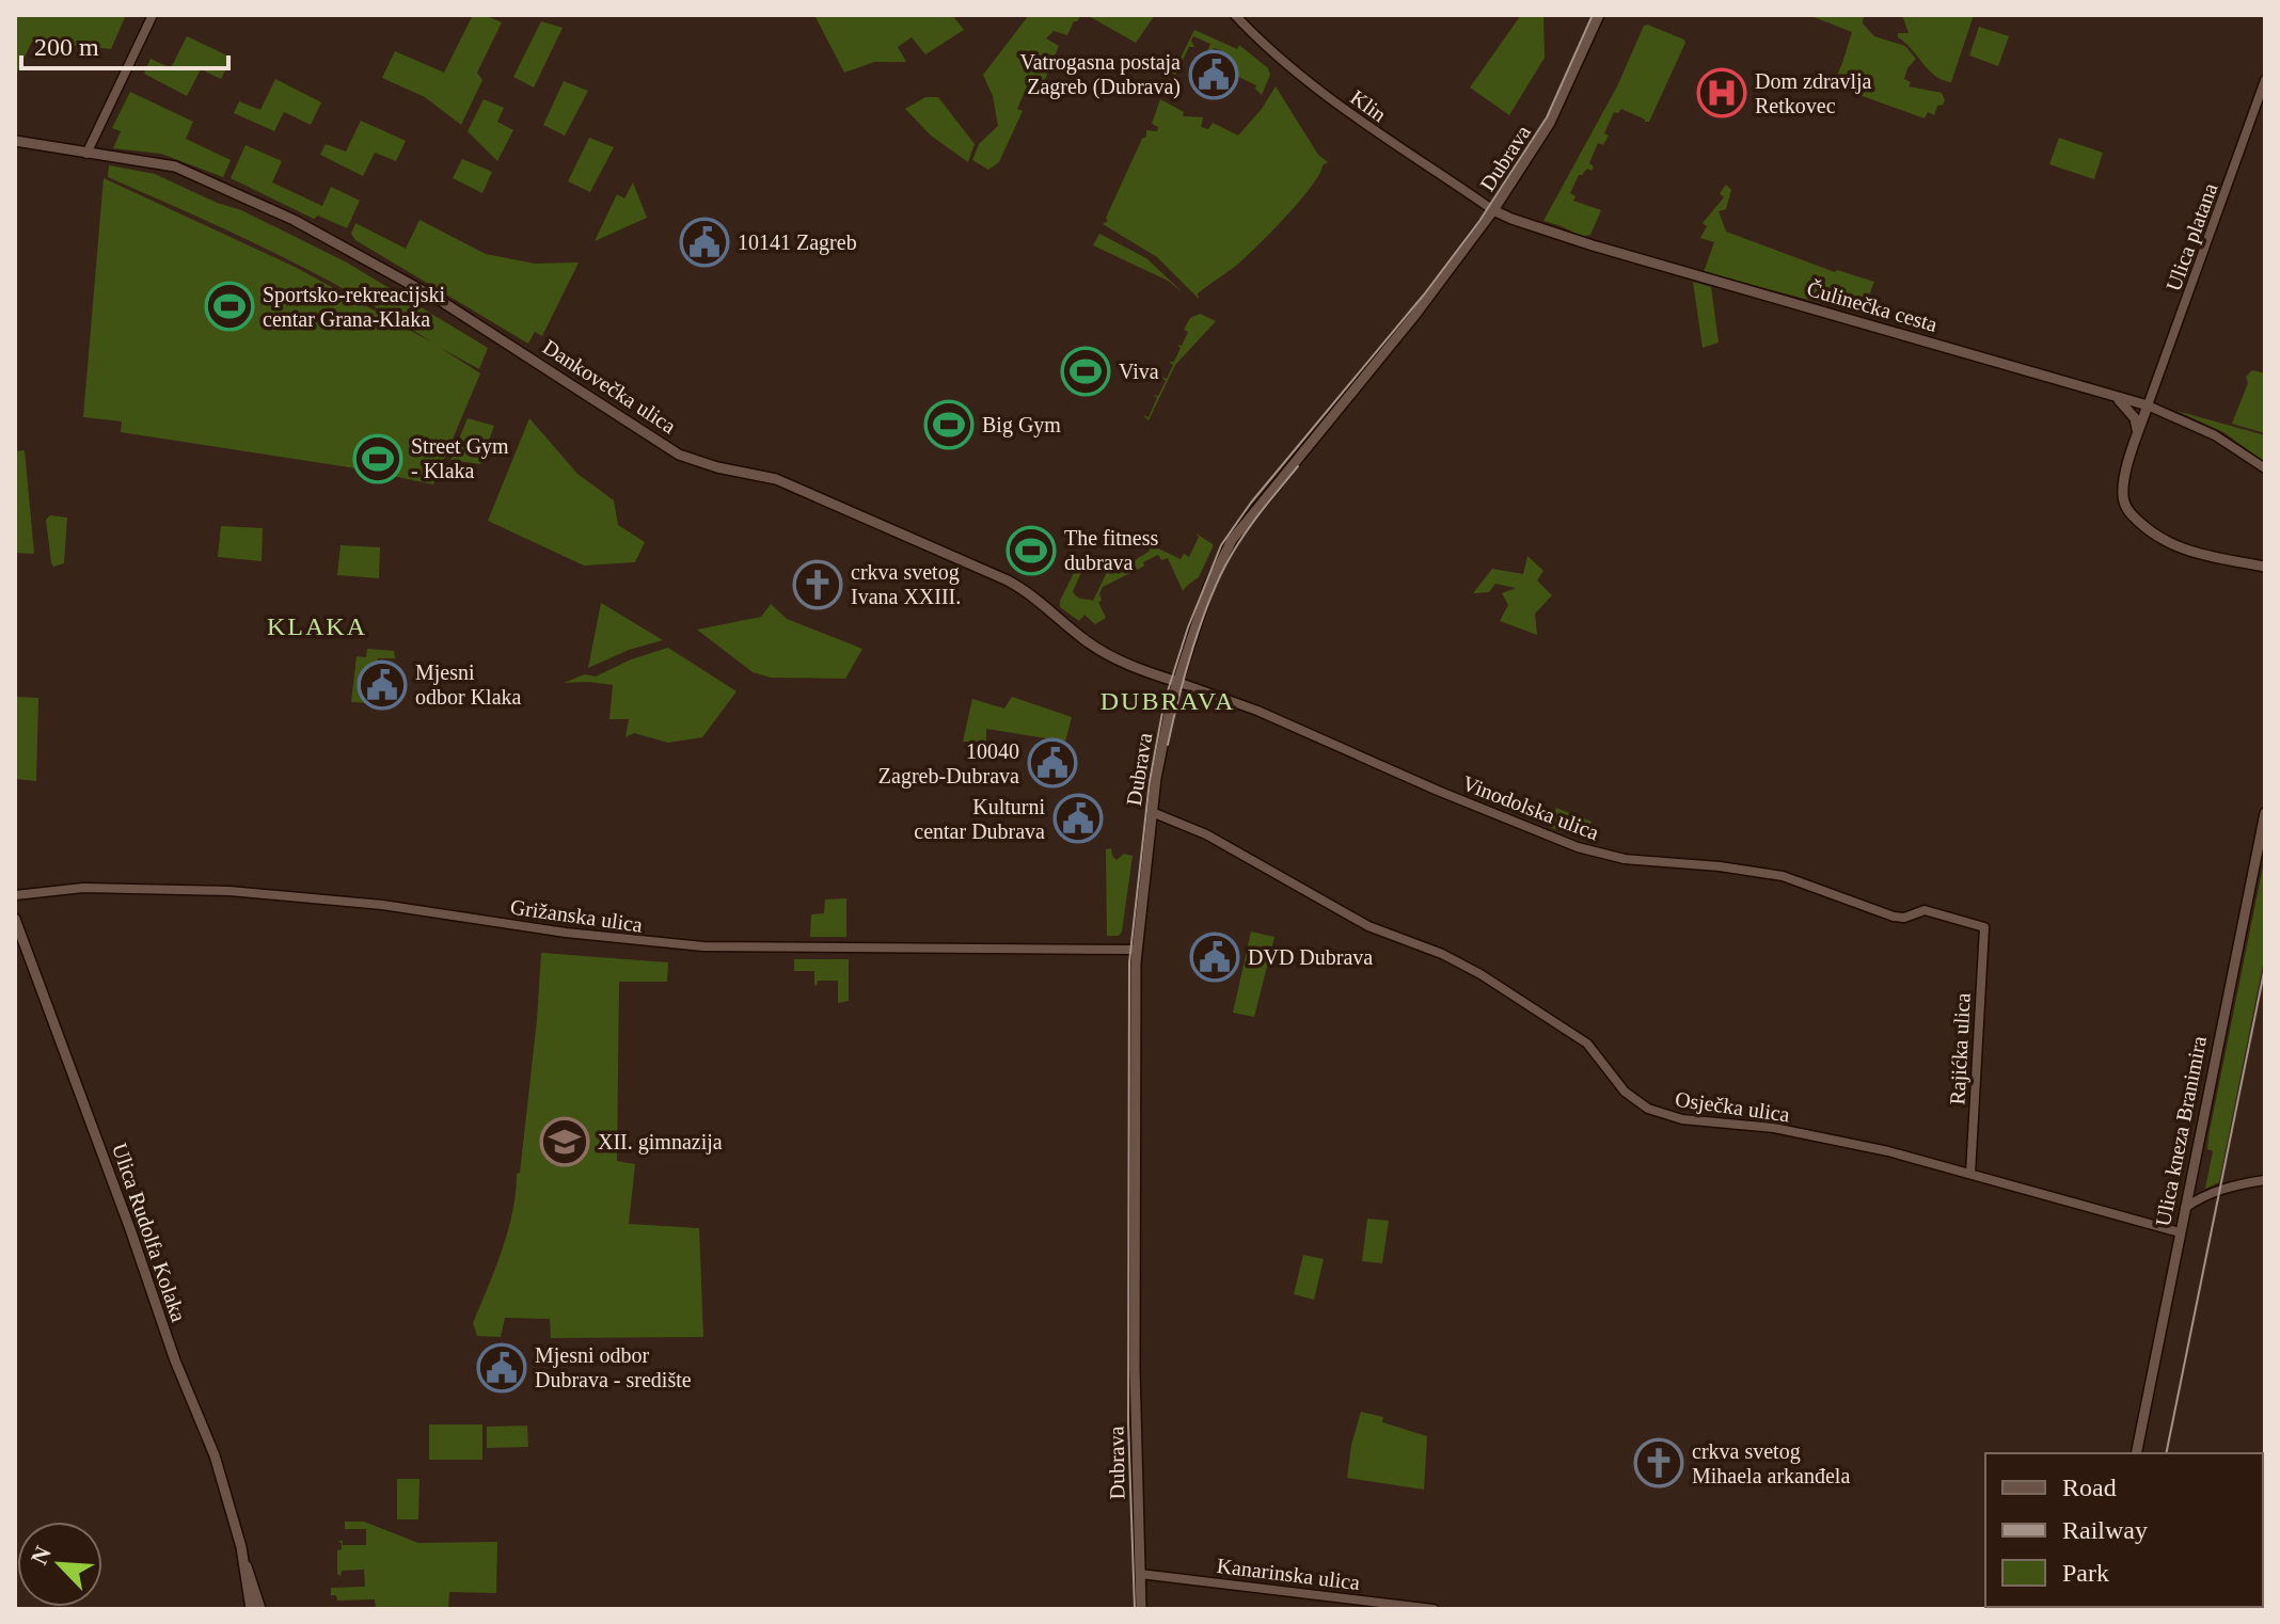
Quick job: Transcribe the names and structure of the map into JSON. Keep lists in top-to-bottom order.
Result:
{
  "streets": {
    "main road": [
      "Dubrava",
      "Čulinečka cesta",
      "Dankovečka ulica",
      "Ulica kneza Branimira",
      "Ulica Rudolfa Kolaka"
    ],
    "street": [
      "Klin",
      "Ulica platana",
      "Vinodolska ulica",
      "Grižanska ulica",
      "Rajićka ulica",
      "Osječka ulica",
      "Kanarinska ulica"
    ]
  },
  "crossings": [
    ["Klin", "Dubrava"],
    ["Klin", "Čulinečka cesta"],
    ["Dubrava", "Čulinečka cesta"],
    ["Dubrava", "Dankovečka ulica"],
    ["Dubrava", "Vinodolska ulica"],
    ["Dubrava", "Grižanska ulica"],
    ["Dubrava", "Osječka ulica"],
    ["Dubrava", "Kanarinska ulica"],
    ["Ulica platana", "Čulinečka cesta"],
    ["Dankovečka ulica", "Vinodolska ulica"],
    ["Vinodolska ulica", "Rajićka ulica"],
    ["Rajićka ulica", "Osječka ulica"],
    ["Osječka ulica", "Ulica kneza Branimira"]
  ],
  "districts": ["KLAKA", "DUBRAVA"],
  "places": {
    "public building": [
      "Vatrogasna postaja Zagreb (Dubrava)",
      "10141 Zagreb",
      "Mjesni odbor Klaka",
      "10040 Zagreb-Dubrava",
      "Kulturni centar Dubrava",
      "DVD Dubrava",
      "Mjesni odbor Dubrava - središte"
    ],
    "hospital": ["Dom zdravlja Retkovec"],
    "sports": [
      "Sportsko-rekreacijski centar Grana-Klaka",
      "Viva",
      "Big Gym",
      "Street Gym - Klaka",
      "The fitness dubrava"
    ],
    "church": ["crkva svetog Ivana XXIII.", "crkva svetog Mihaela arkanđela"],
    "school or university": ["XII. gimnazija"]
  },
  "legend": ["Road", "Railway", "Park"],
  "scale_bar": "200 m",
  "north": "top left"
}
